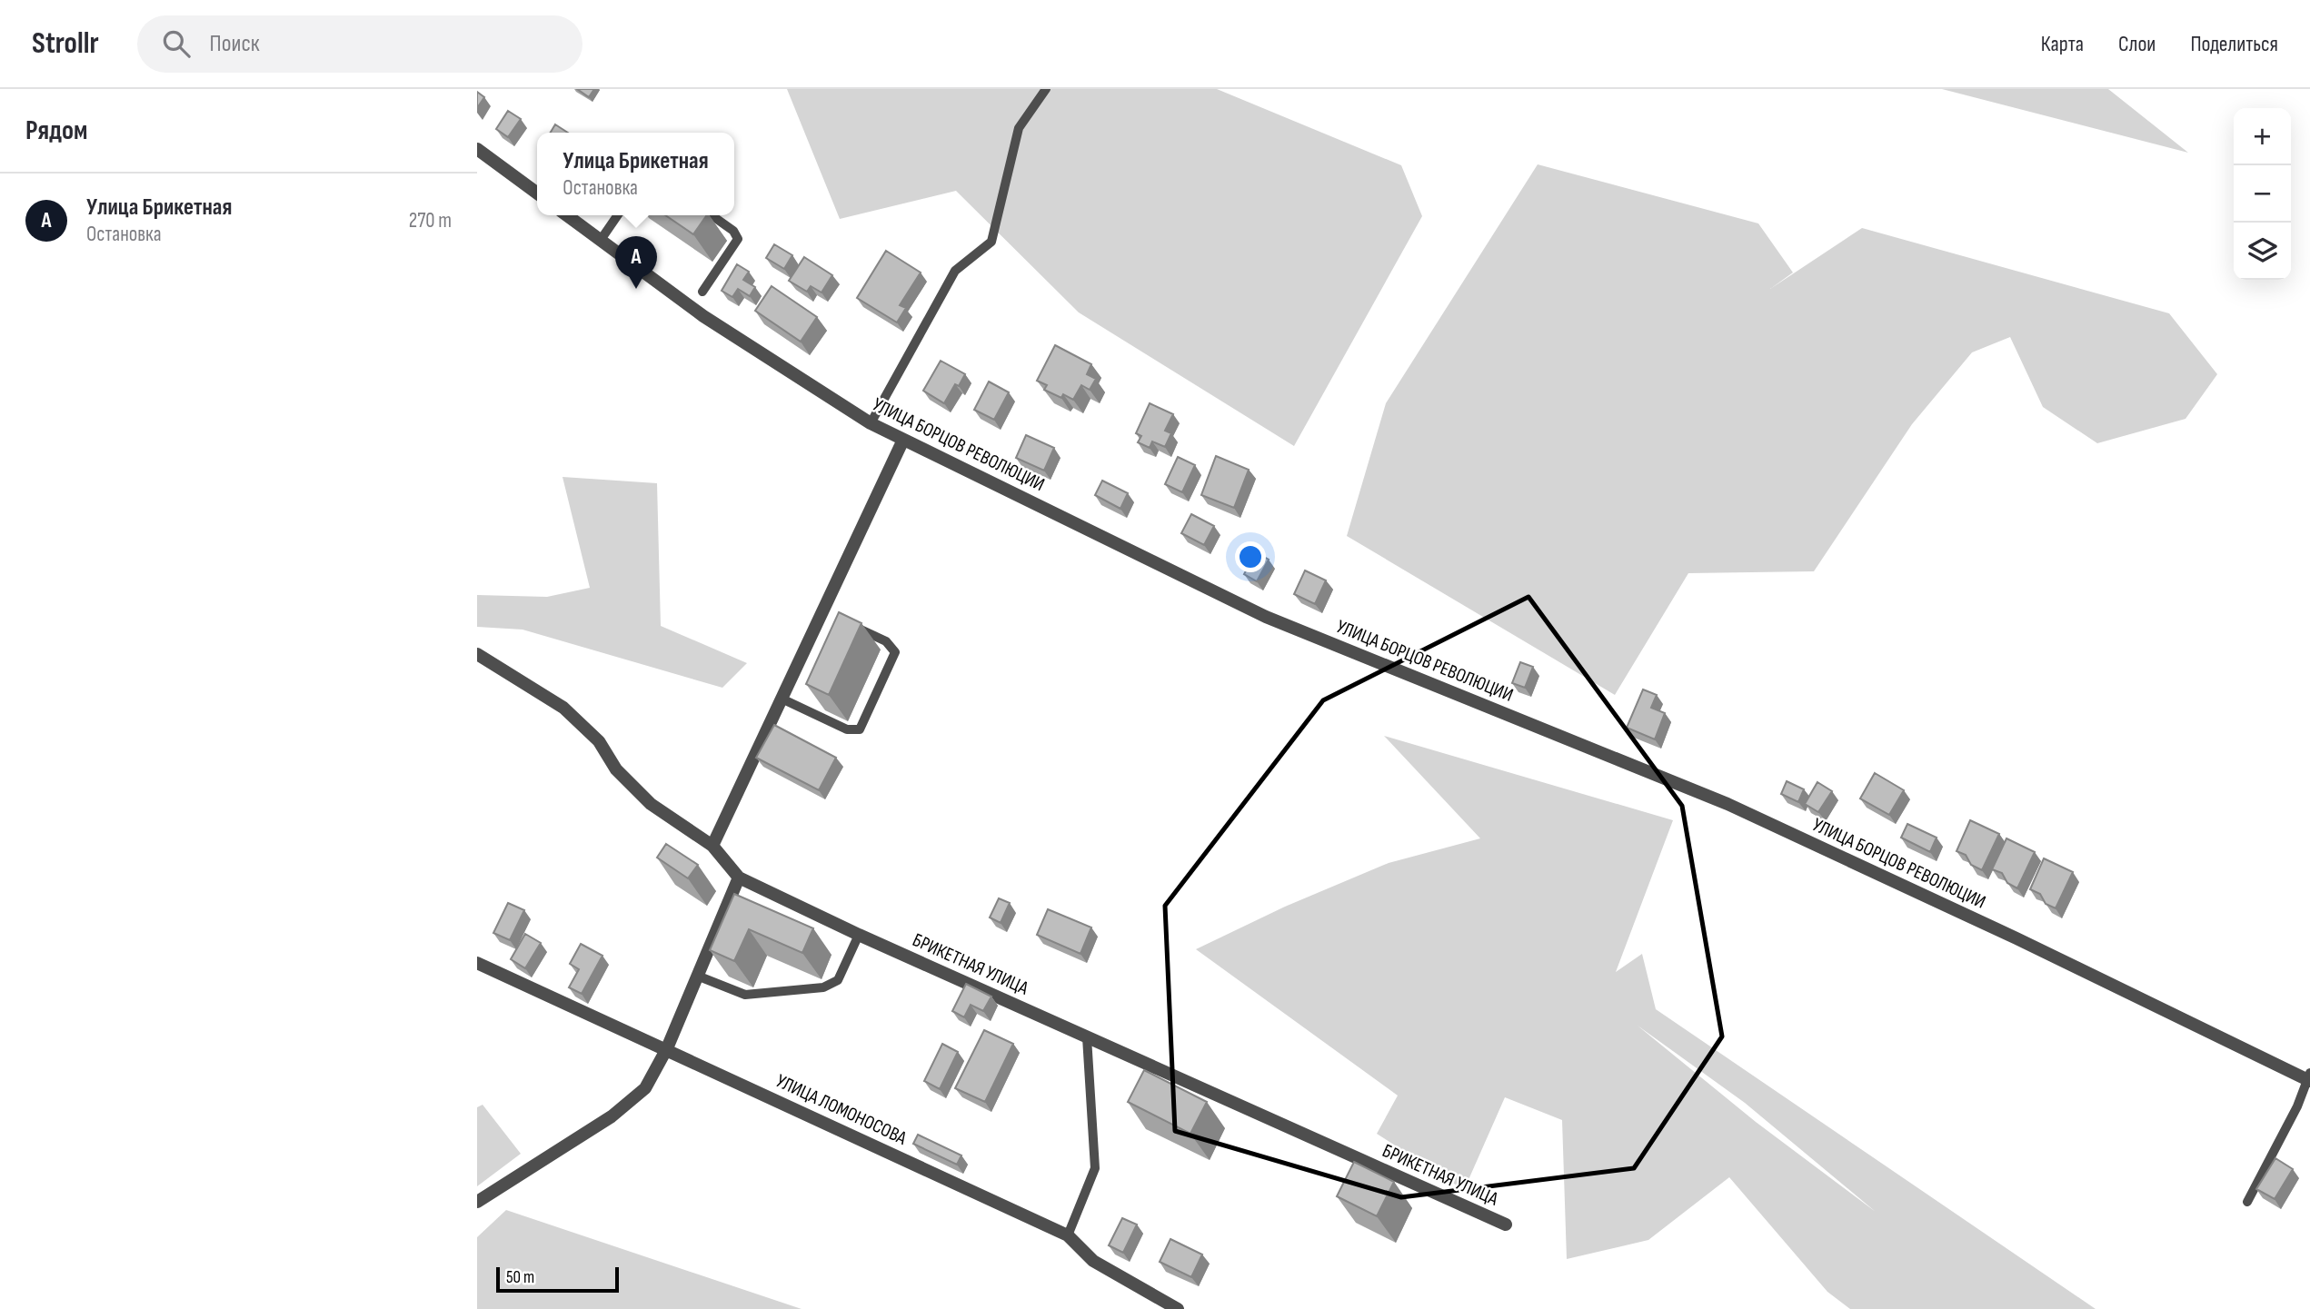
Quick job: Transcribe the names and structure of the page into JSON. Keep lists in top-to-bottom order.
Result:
{
  "streets": {
    "street": ["УЛИЦА БОРЦОВ РЕВОЛЮЦИИ", "БРИКЕТНАЯ УЛИЦА", "УЛИЦА ЛОМОНОСОВА"]
  },
  "scale_bar": "50 m",
  "page": {
    "header": "Strollr",
    "search": "Поиск",
    "nav": ["Карта", "Слои", "Поделиться"],
    "heading": "Рядом",
    "map_buttons": ["+", "−"],
    "popup": ["Улица Брикетная", "Остановка"],
    "list": [
      {
        "mark": "A",
        "name": "Улица Брикетная",
        "note": "Остановка",
        "value": "270 m"
      }
    ],
    "pins": "A",
    "scale": "50 m"
  }
}
